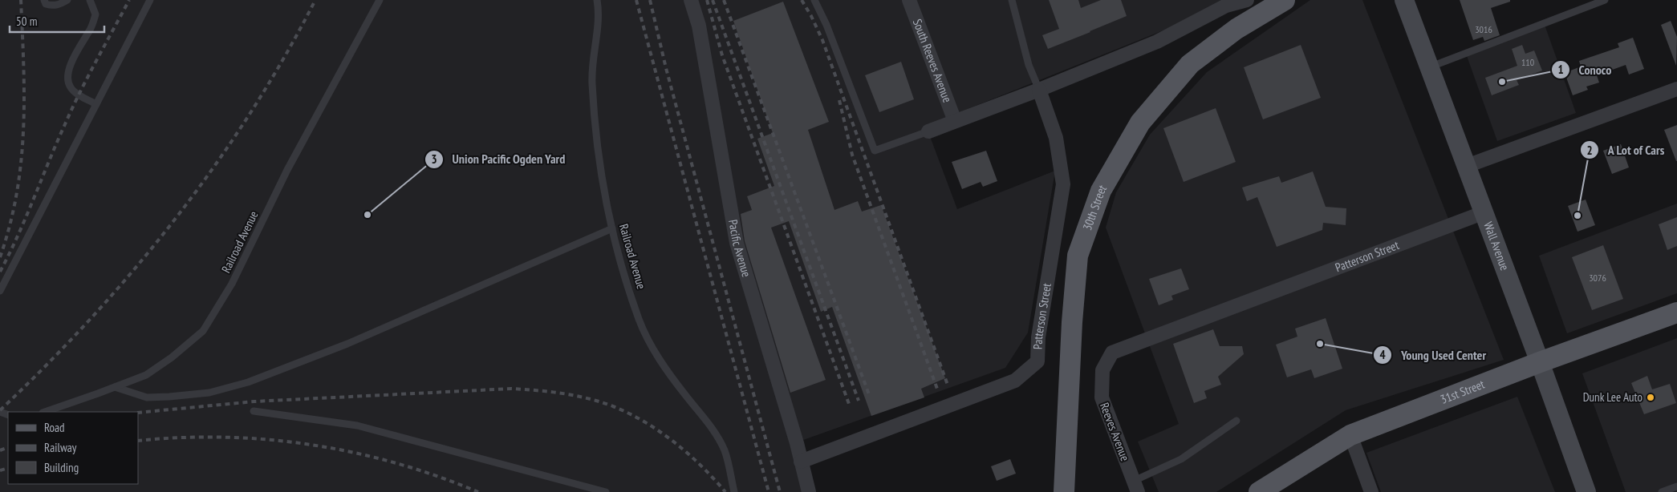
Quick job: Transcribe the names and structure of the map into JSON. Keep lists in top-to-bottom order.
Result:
{
  "streets": {
    "main road": ["30th Street", "Wall Avenue", "31st Street"],
    "street": [
      "South Reeves Avenue",
      "Pacific Avenue",
      "Patterson Street",
      "Reeves Avenue"
    ],
    "lane": ["Railroad Avenue"]
  },
  "crossings": [
    ["Wall Avenue", "Patterson Street"],
    ["Wall Avenue", "31st Street"],
    ["Pacific Avenue", "Patterson Street"],
    ["Patterson Street", "Reeves Avenue"]
  ],
  "places": [
    "Conoco",
    "Union Pacific Ogden Yard",
    "A Lot of Cars",
    "Young Used Center",
    "Dunk Lee Auto"
  ],
  "house_numbers": ["3016", "110", "3076"],
  "legend": ["Road", "Railway", "Building"],
  "scale_bar": "50 m"
}
